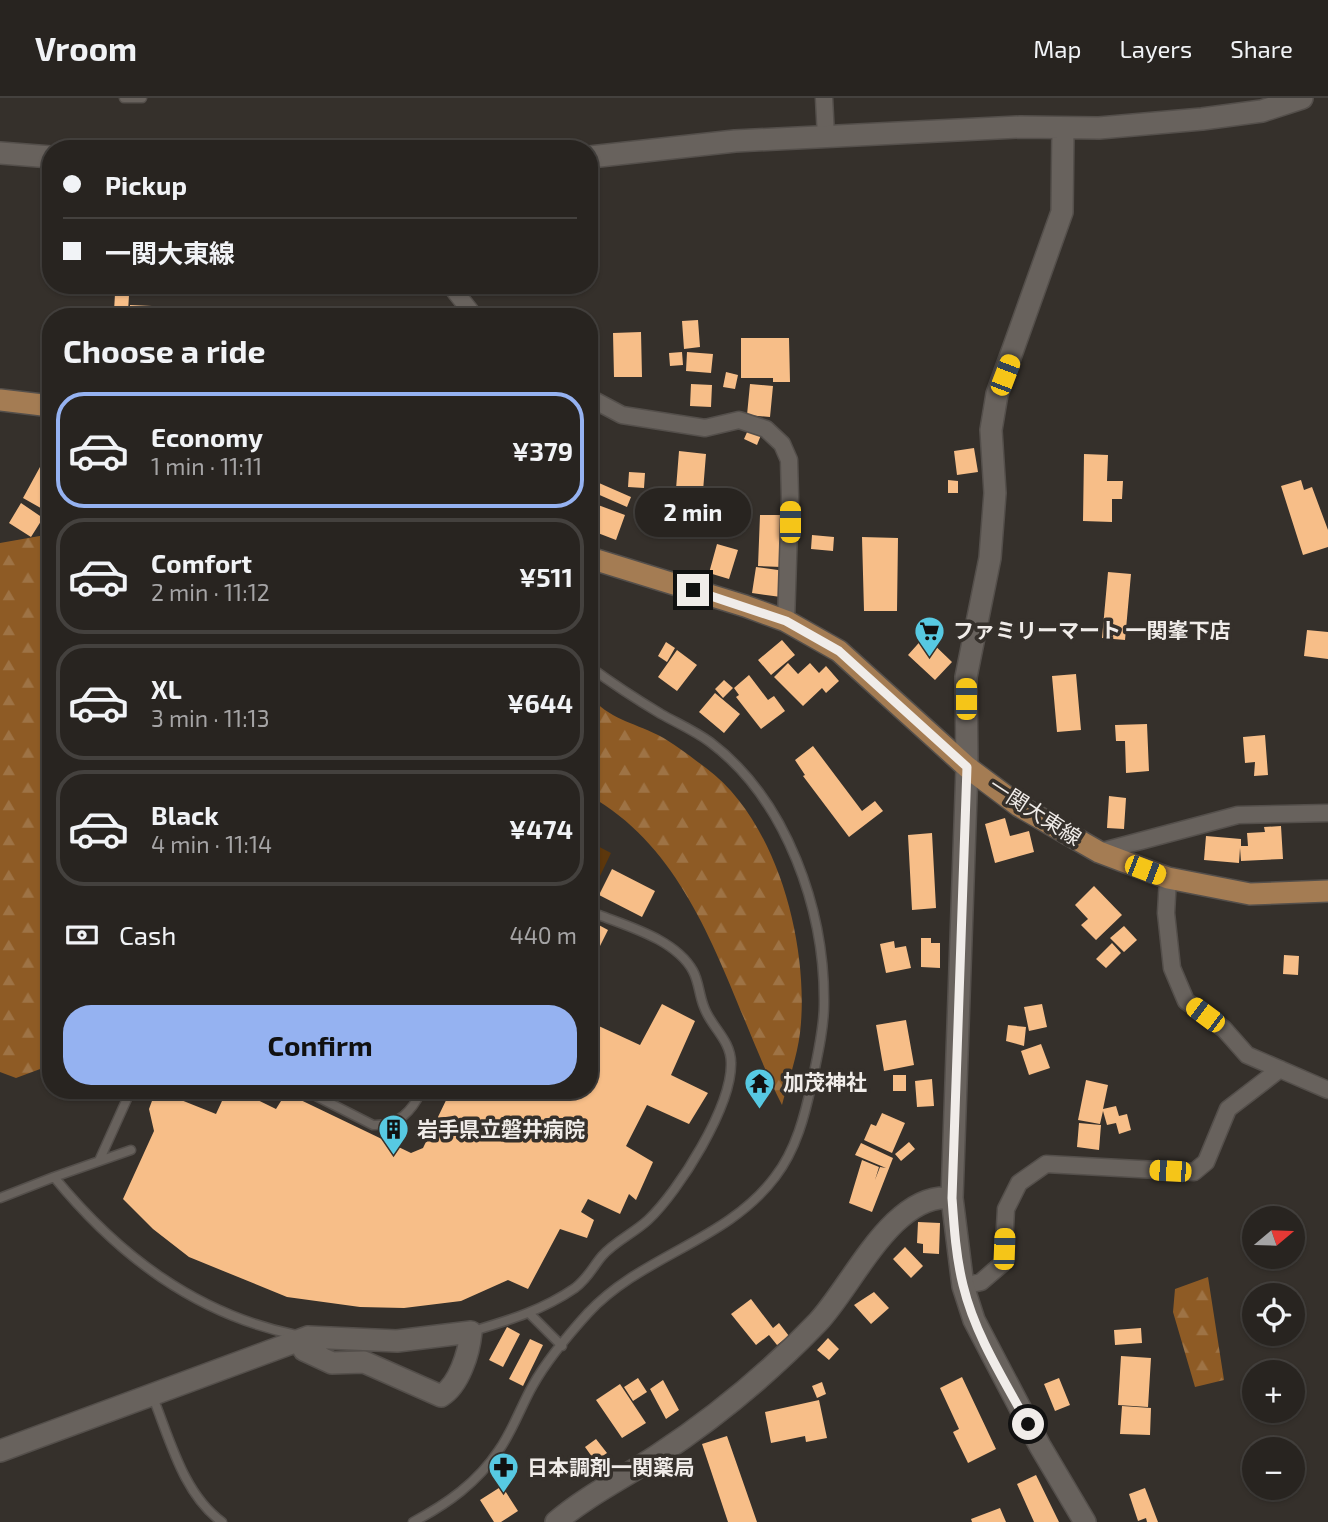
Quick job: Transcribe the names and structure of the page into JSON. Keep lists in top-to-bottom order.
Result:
{
  "streets": {
    "main road": ["一関大東線"]
  },
  "places": {
    "supermarket": ["ファミリーマート 一関峯下店"],
    "temple": ["加茂神社"],
    "building": ["岩手県立磐井病院"],
    "pharmacy": ["日本調剤一関薬局"]
  },
  "north": "right",
  "page": {
    "header": "Vroom",
    "nav": ["Map", "Layers", "Share"],
    "banner": ["Pickup", "一関大東線"],
    "heading": "Choose a ride",
    "list": [
      {
        "name": "Economy",
        "note": "1 min · 11:11",
        "value": "¥379"
      },
      {
        "name": "Comfort",
        "note": "2 min · 11:12",
        "value": "¥511"
      },
      {
        "name": "XL",
        "note": "3 min · 11:13",
        "value": "¥644"
      },
      {
        "name": "Black",
        "note": "4 min · 11:14",
        "value": "¥474"
      }
    ],
    "bubble": "2 min",
    "pay": ["Cash", "440 m"],
    "buttons": "Confirm",
    "map_buttons": ["+", "−"]
  }
}
